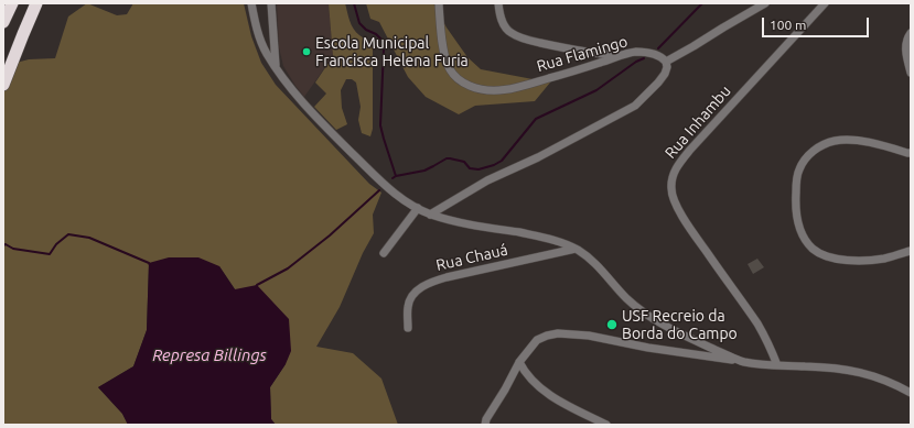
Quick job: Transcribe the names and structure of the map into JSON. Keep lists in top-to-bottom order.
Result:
{
  "streets": {
    "street": ["Rua Flamingo", "Rua Inhambu", "Rua Chauá"]
  },
  "water": ["Represa Billings"],
  "places": ["Escola Municipal Francisca Helena Furia", "USF Recreio da Borda do Campo"],
  "scale_bar": "100 m"
}
